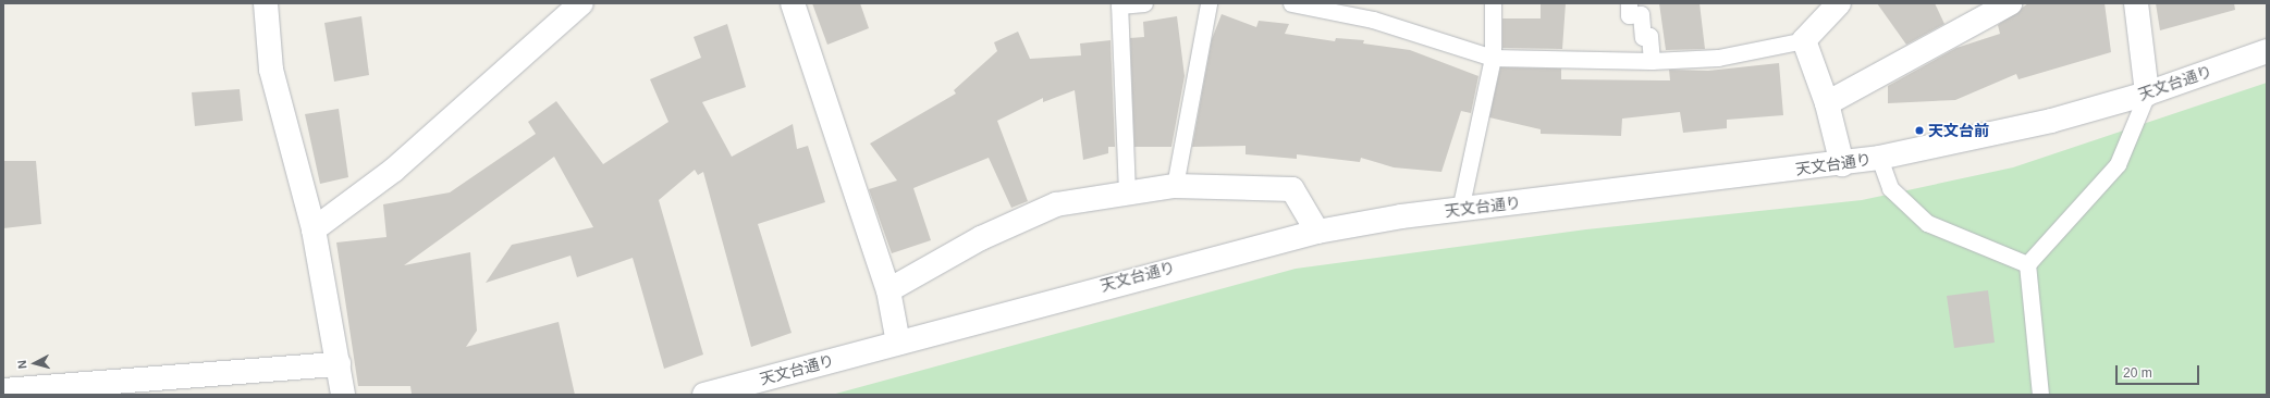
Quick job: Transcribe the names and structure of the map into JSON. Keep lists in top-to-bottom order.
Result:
{
  "streets": {
    "street": ["天文台通り"]
  },
  "places": ["天文台前"],
  "scale_bar": "20 m",
  "north": "left"
}
